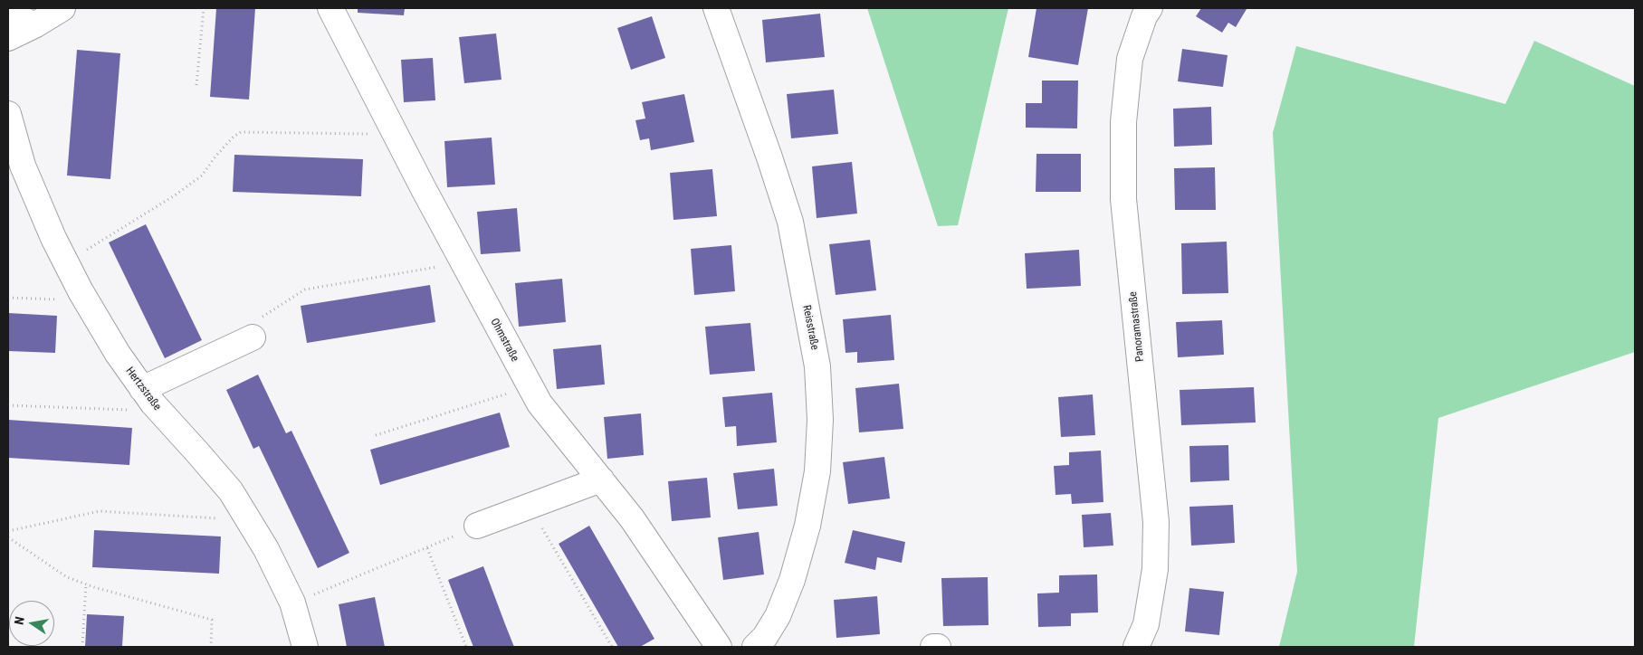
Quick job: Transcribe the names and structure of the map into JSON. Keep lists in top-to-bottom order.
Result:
{
  "streets": {
    "street": [
      "Panoramastraße",
      "Reisstraße",
      "Ohmstraße",
      "Hertzstraße"
    ]
  },
  "north": "left"
}
